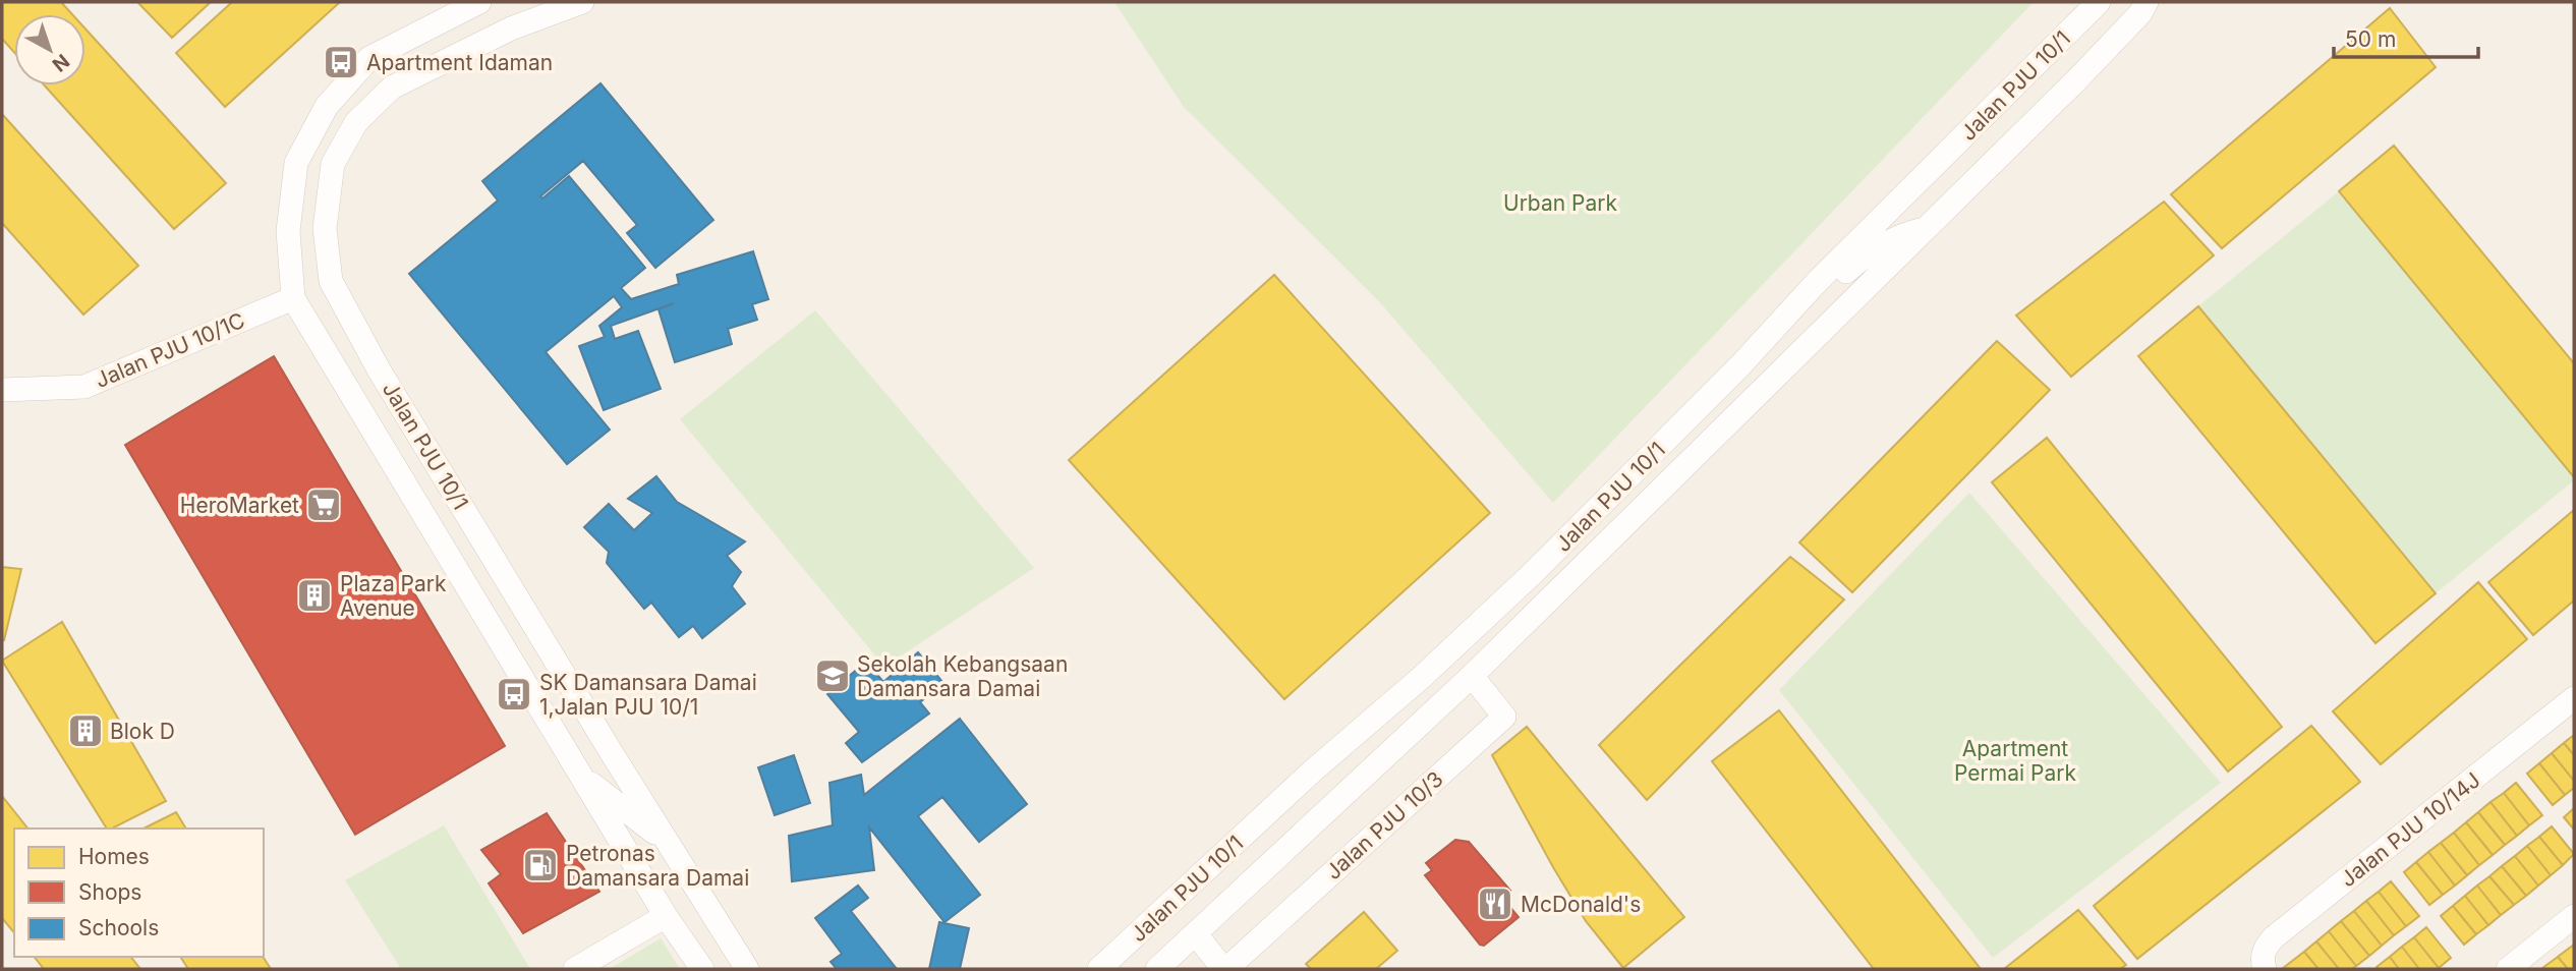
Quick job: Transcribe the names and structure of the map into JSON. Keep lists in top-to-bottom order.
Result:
{
  "streets": {
    "street": [
      "Jalan PJU 10/1",
      "Jalan PJU 10/1C",
      "Jalan PJU 10/3",
      "Jalan PJU 10/14J"
    ]
  },
  "crossings": [
    ["Jalan PJU 10/1", "Jalan PJU 10/1C"],
    ["Jalan PJU 10/1", "Jalan PJU 10/3"]
  ],
  "parks": ["Urban Park", "Apartment Permai Park"],
  "places": {
    "bus stop": ["Apartment Idaman", "SK Damansara Damai 1,Jalan PJU 10/1"],
    "supermarket": ["HeroMarket"],
    "building": ["Plaza Park Avenue", "Blok D"],
    "school or university": ["Sekolah Kebangsaan Damansara Damai"],
    "fuel station": ["Petronas Damansara Damai"],
    "restaurant": ["McDonald's"]
  },
  "legend": ["Homes", "Shops", "Schools"],
  "scale_bar": "50 m",
  "north": "bottom right"
}
